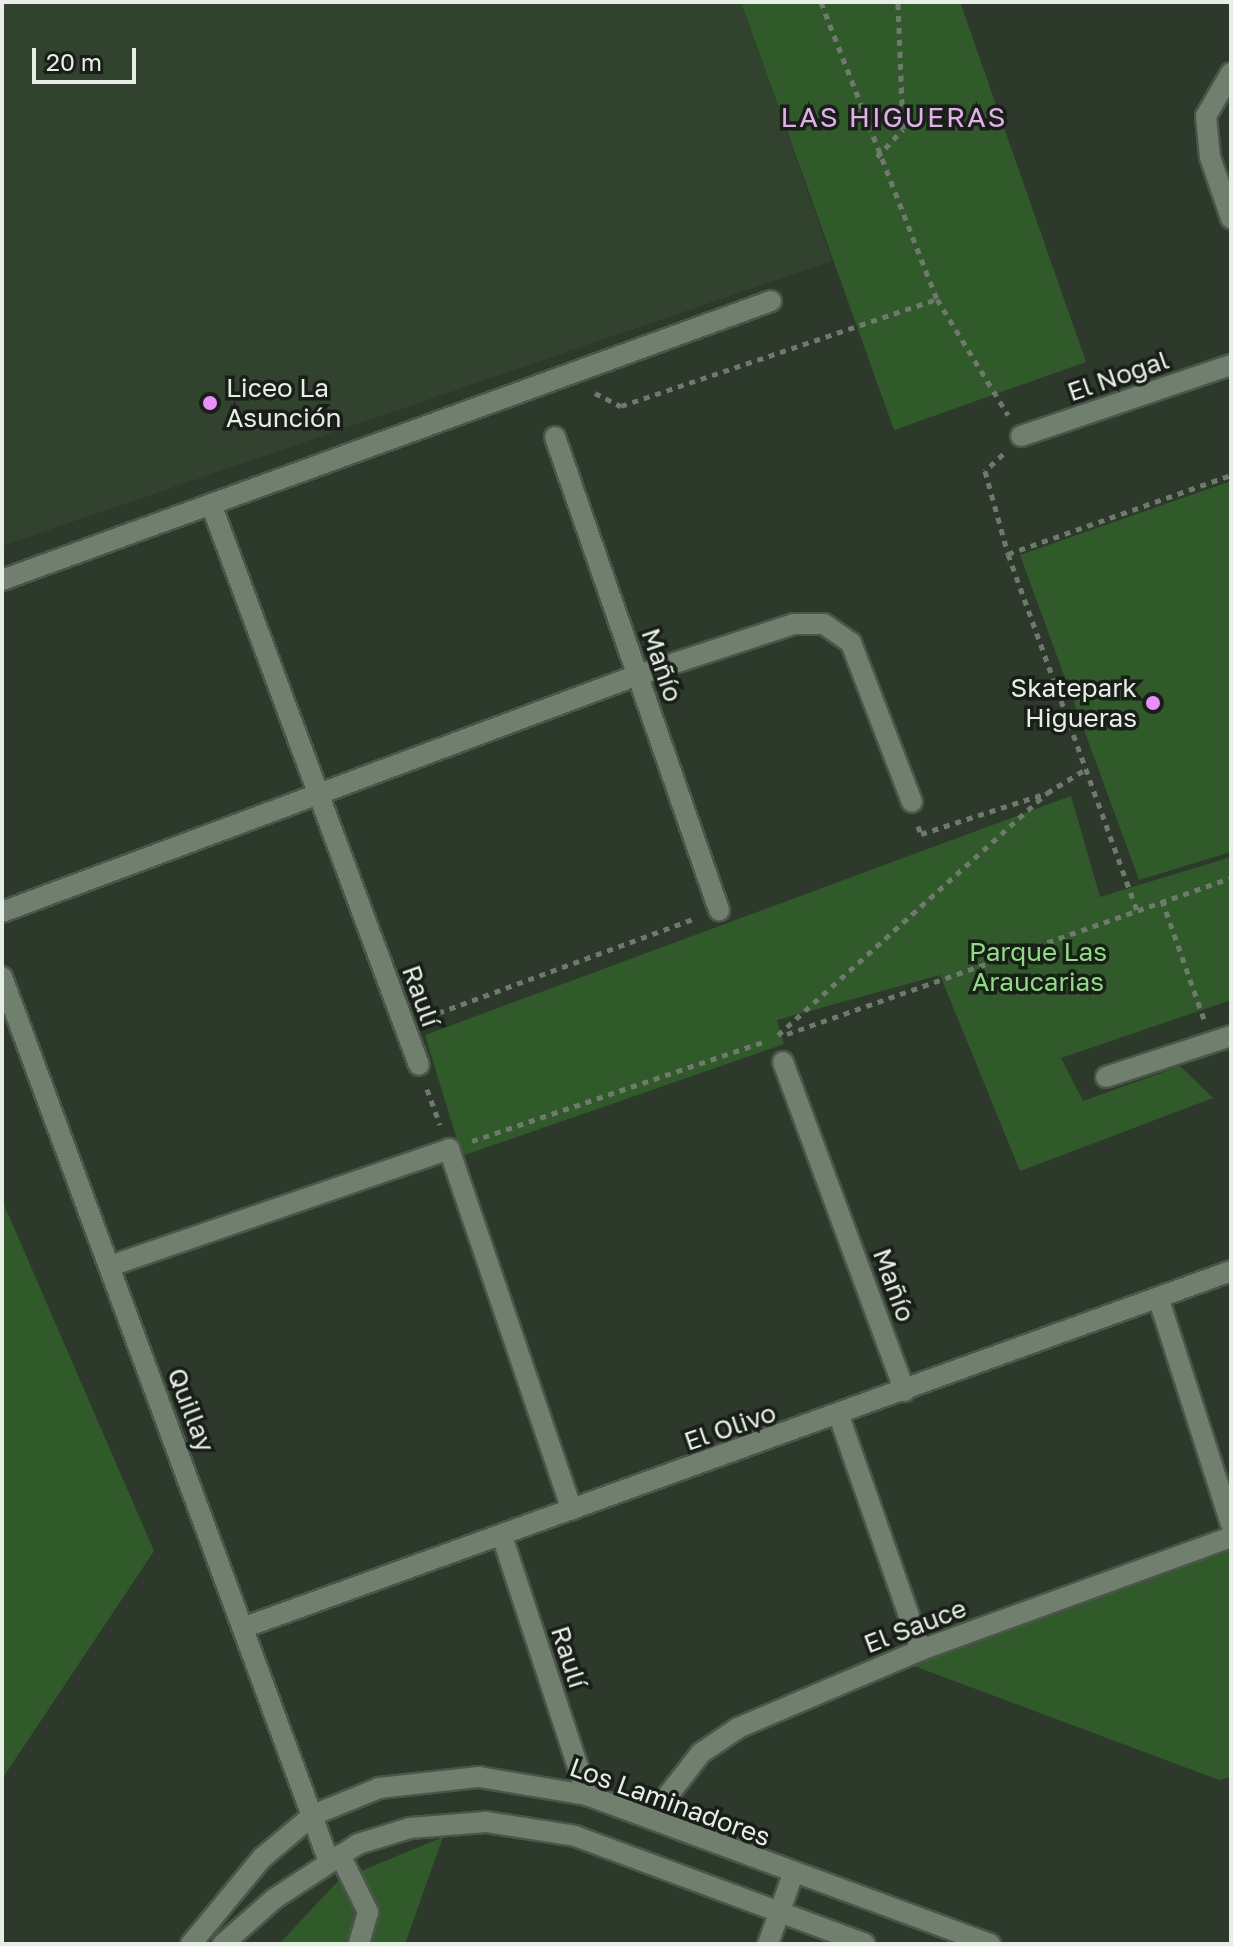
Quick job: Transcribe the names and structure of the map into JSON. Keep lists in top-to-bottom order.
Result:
{
  "streets": {
    "street": [
      "El Nogal",
      "Mañío",
      "Raulí",
      "Quillay",
      "El Olivo",
      "El Sauce",
      "Los Laminadores"
    ]
  },
  "crossings": [
    ["Mañío", "El Olivo"],
    ["Raulí", "El Olivo"],
    ["Raulí", "Los Laminadores"],
    ["Quillay", "El Olivo"],
    ["Quillay", "Los Laminadores"],
    ["El Sauce", "Los Laminadores"]
  ],
  "districts": ["LAS HIGUERAS"],
  "parks": ["Parque Las Araucarias"],
  "places": ["Liceo La Asunción", "Skatepark Higueras"],
  "scale_bar": "20 m"
}
